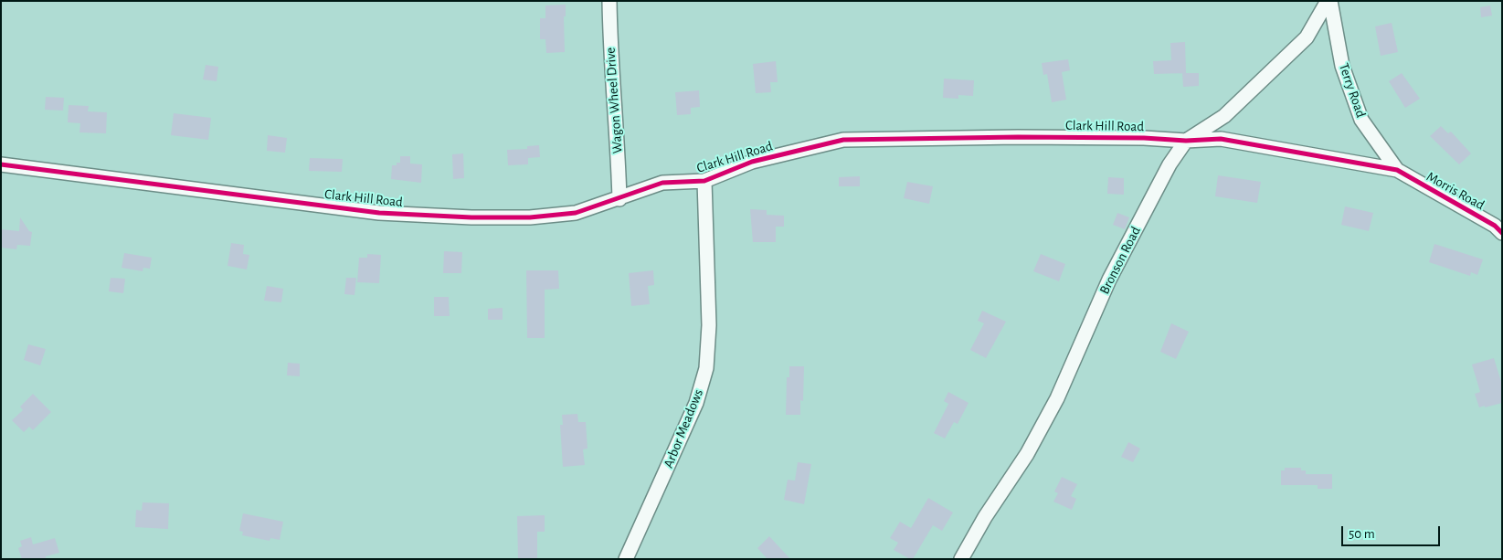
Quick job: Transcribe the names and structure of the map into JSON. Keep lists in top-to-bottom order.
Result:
{
  "streets": {
    "street": [
      "Terry Road",
      "Wagon Wheel Drive",
      "Clark Hill Road",
      "Morris Road",
      "Bronson Road",
      "Arbor Meadows"
    ]
  },
  "crossings": [
    ["Terry Road", "Clark Hill Road"],
    ["Terry Road", "Morris Road"],
    ["Terry Road", "Bronson Road"],
    ["Wagon Wheel Drive", "Clark Hill Road"],
    ["Clark Hill Road", "Morris Road"],
    ["Clark Hill Road", "Bronson Road"],
    ["Clark Hill Road", "Arbor Meadows"]
  ],
  "scale_bar": "50 m"
}
